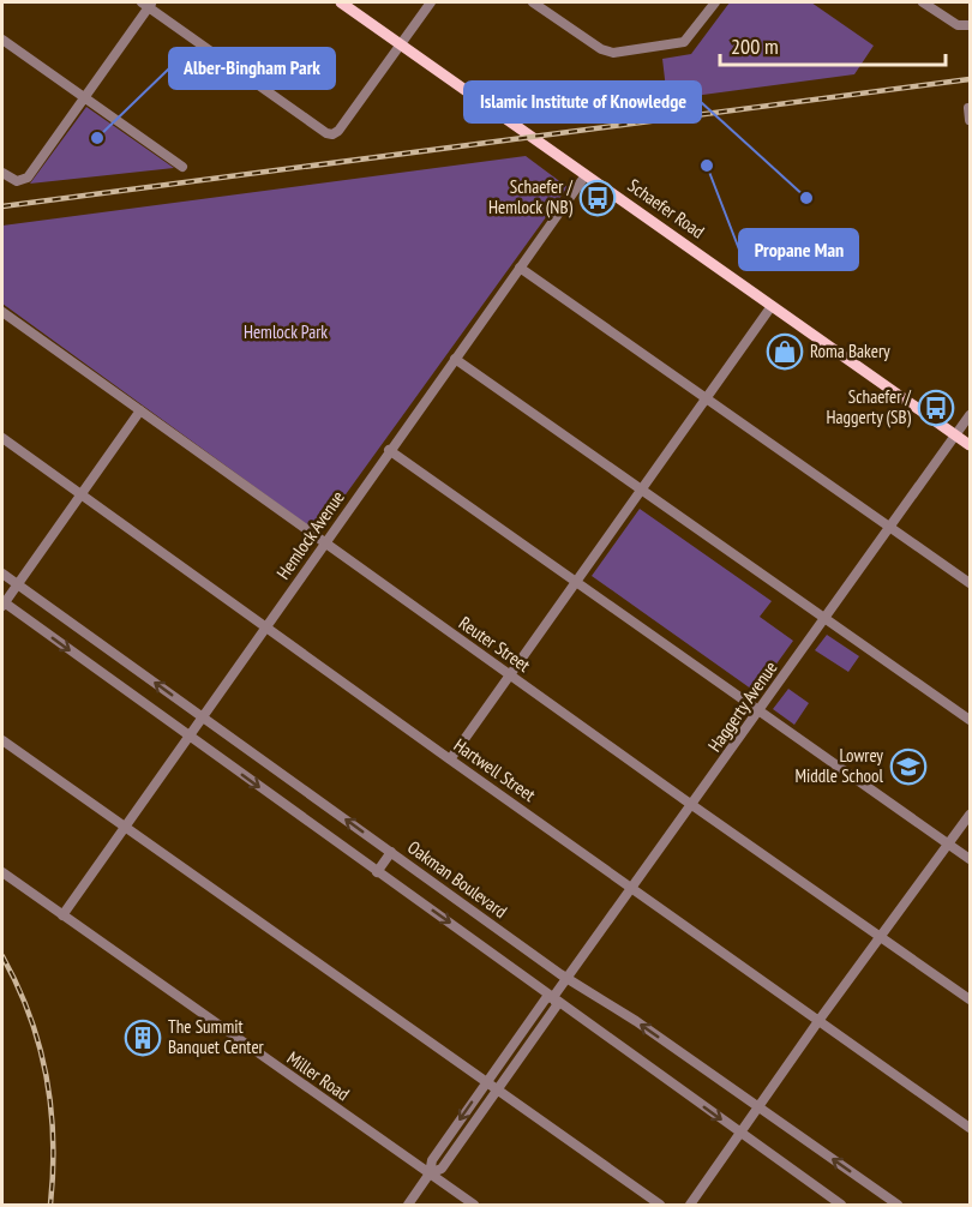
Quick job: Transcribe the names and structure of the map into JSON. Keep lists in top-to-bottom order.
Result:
{
  "streets": {
    "main road": ["Schaefer Road"],
    "street": [
      "Hemlock Avenue",
      "Reuter Street",
      "Haggerty Avenue",
      "Hartwell Street",
      "Oakman Boulevard",
      "Miller Road"
    ]
  },
  "crossings": [
    ["Schaefer Road", "Hemlock Avenue"],
    ["Schaefer Road", "Haggerty Avenue"],
    ["Hemlock Avenue", "Reuter Street"],
    ["Hemlock Avenue", "Hartwell Street"],
    ["Hemlock Avenue", "Oakman Boulevard"],
    ["Hemlock Avenue", "Miller Road"],
    ["Reuter Street", "Haggerty Avenue"],
    ["Haggerty Avenue", "Hartwell Street"],
    ["Haggerty Avenue", "Oakman Boulevard"],
    ["Haggerty Avenue", "Miller Road"]
  ],
  "parks": ["Hemlock Park"],
  "places": {
    "other": ["Alber-Bingham Park", "Propane Man", "Islamic Institute of Knowledge"],
    "bus stop": ["Schaefer / Hemlock (NB)", "Schaefer / Haggerty (SB)"],
    "shop": ["Roma Bakery"],
    "school or university": ["Lowrey Middle School"],
    "building": ["The Summit Banquet Center"]
  },
  "scale_bar": "200 m"
}
